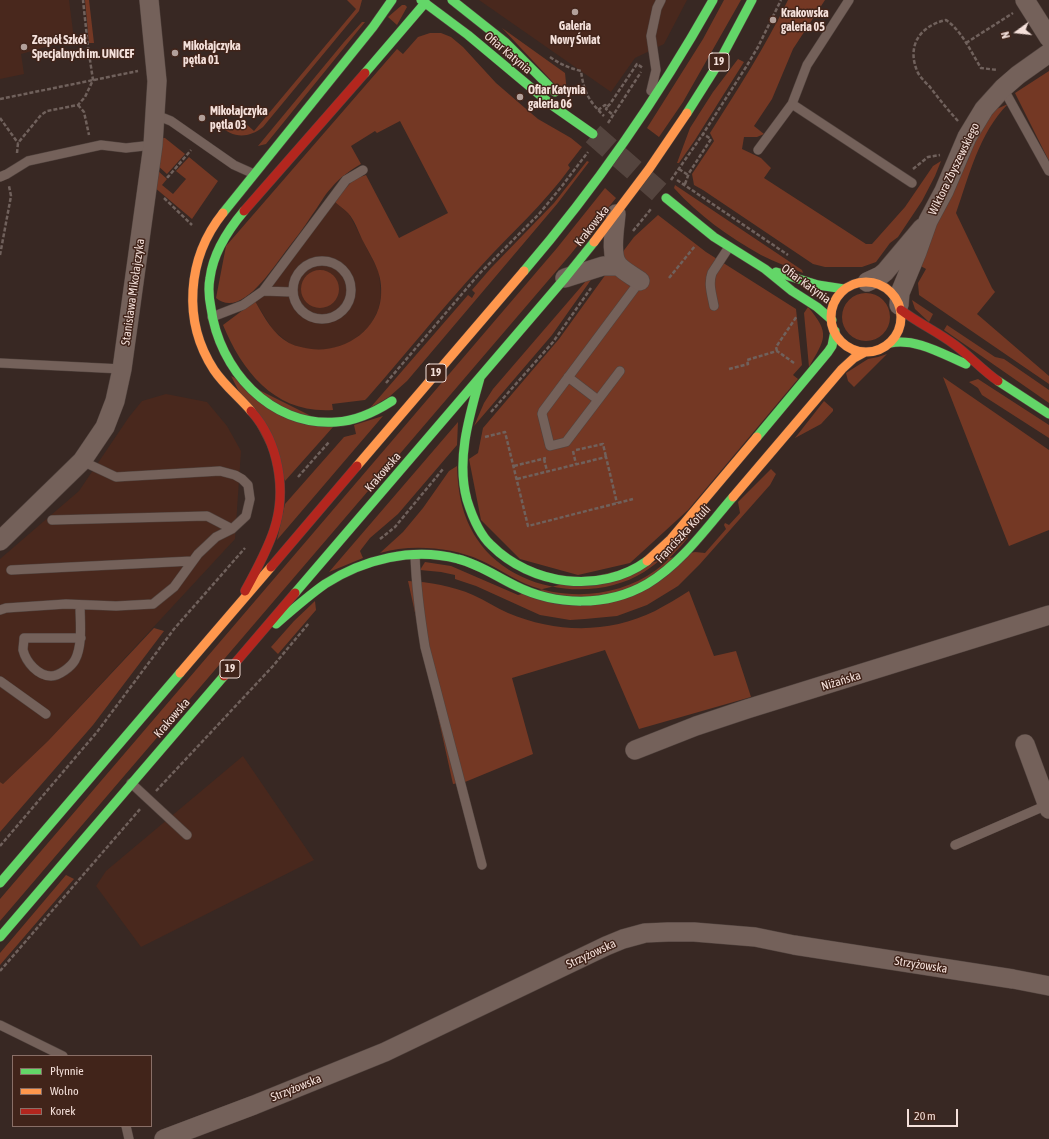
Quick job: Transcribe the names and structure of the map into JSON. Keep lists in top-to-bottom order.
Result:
{
  "streets": {
    "street": [
      "Ofiar Katynia",
      "19",
      "Wiktora Zbyszewskiego",
      "Krakowska",
      "Stanisława Mikołajczyka",
      "Franciszka Kotuli",
      "Niżańska",
      "Strzyżowska"
    ]
  },
  "crossings": [
    ["Ofiar Katynia", "Wiktora Zbyszewskiego"],
    ["Ofiar Katynia", "Franciszka Kotuli"],
    ["Wiktora Zbyszewskiego", "Franciszka Kotuli"],
    ["Krakowska", "Franciszka Kotuli"]
  ],
  "places": [
    "Galeria Nowy Świat",
    "Krakowska galeria 05",
    "Zespół Szkół Specjalnych im. UNICEF",
    "Mikołajczyka pętla 01",
    "Ofiar Katynia galeria 06",
    "Mikołajczyka pętla 03"
  ],
  "legend": ["Płynnie", "Wolno", "Korek"],
  "scale_bar": "20 m",
  "north": "left"
}
